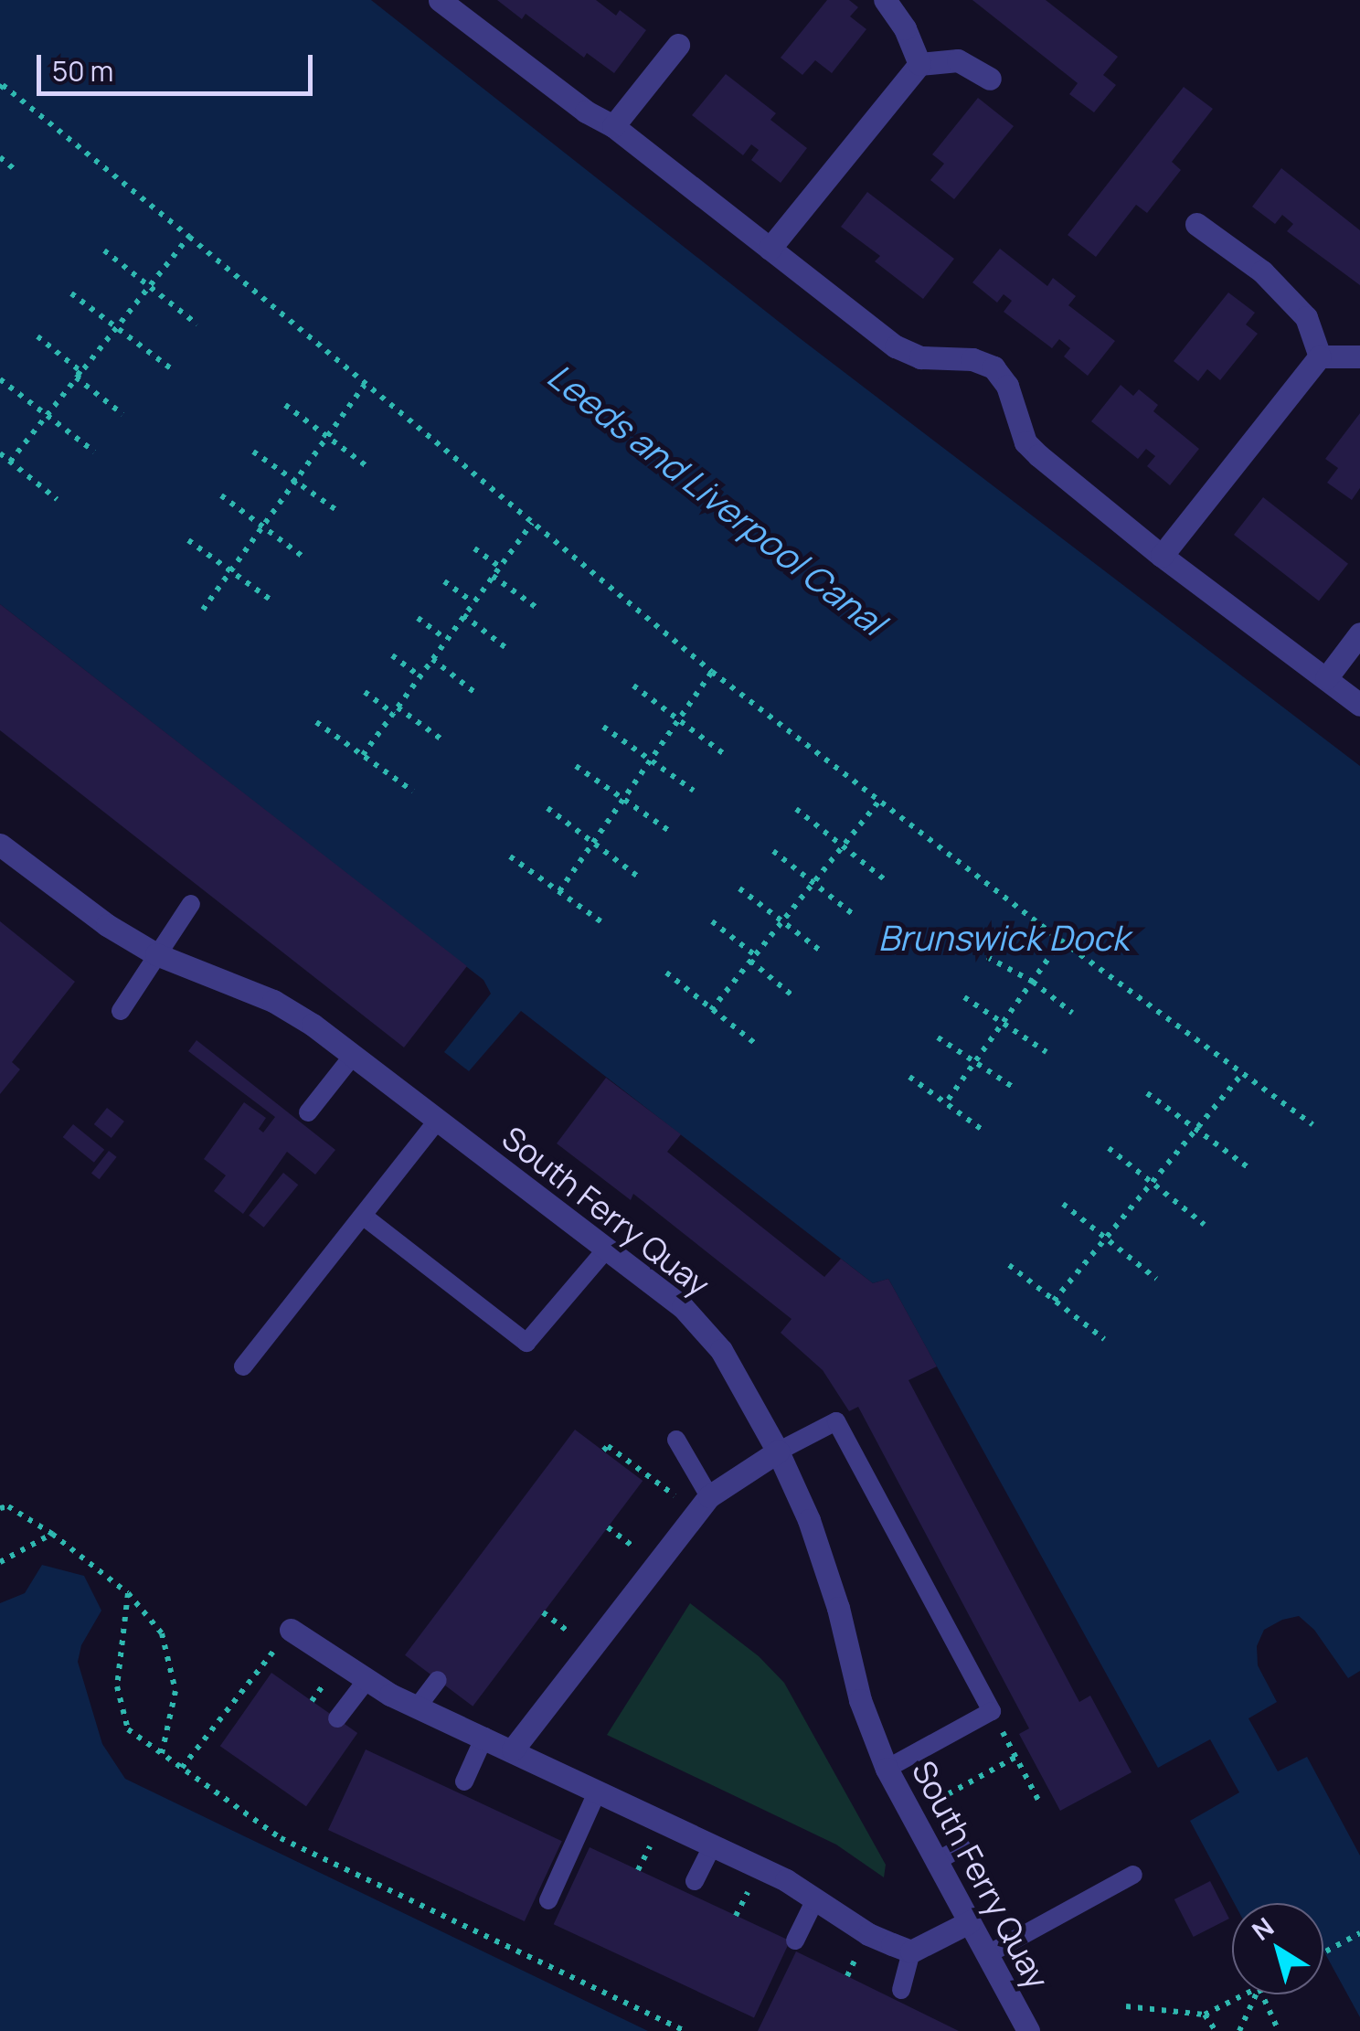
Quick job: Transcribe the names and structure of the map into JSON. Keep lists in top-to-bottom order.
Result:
{
  "streets": {
    "street": ["South Ferry Quay"]
  },
  "water": ["Leeds and Liverpool Canal", "Brunswick Dock"],
  "scale_bar": "50 m",
  "north": "top left"
}
